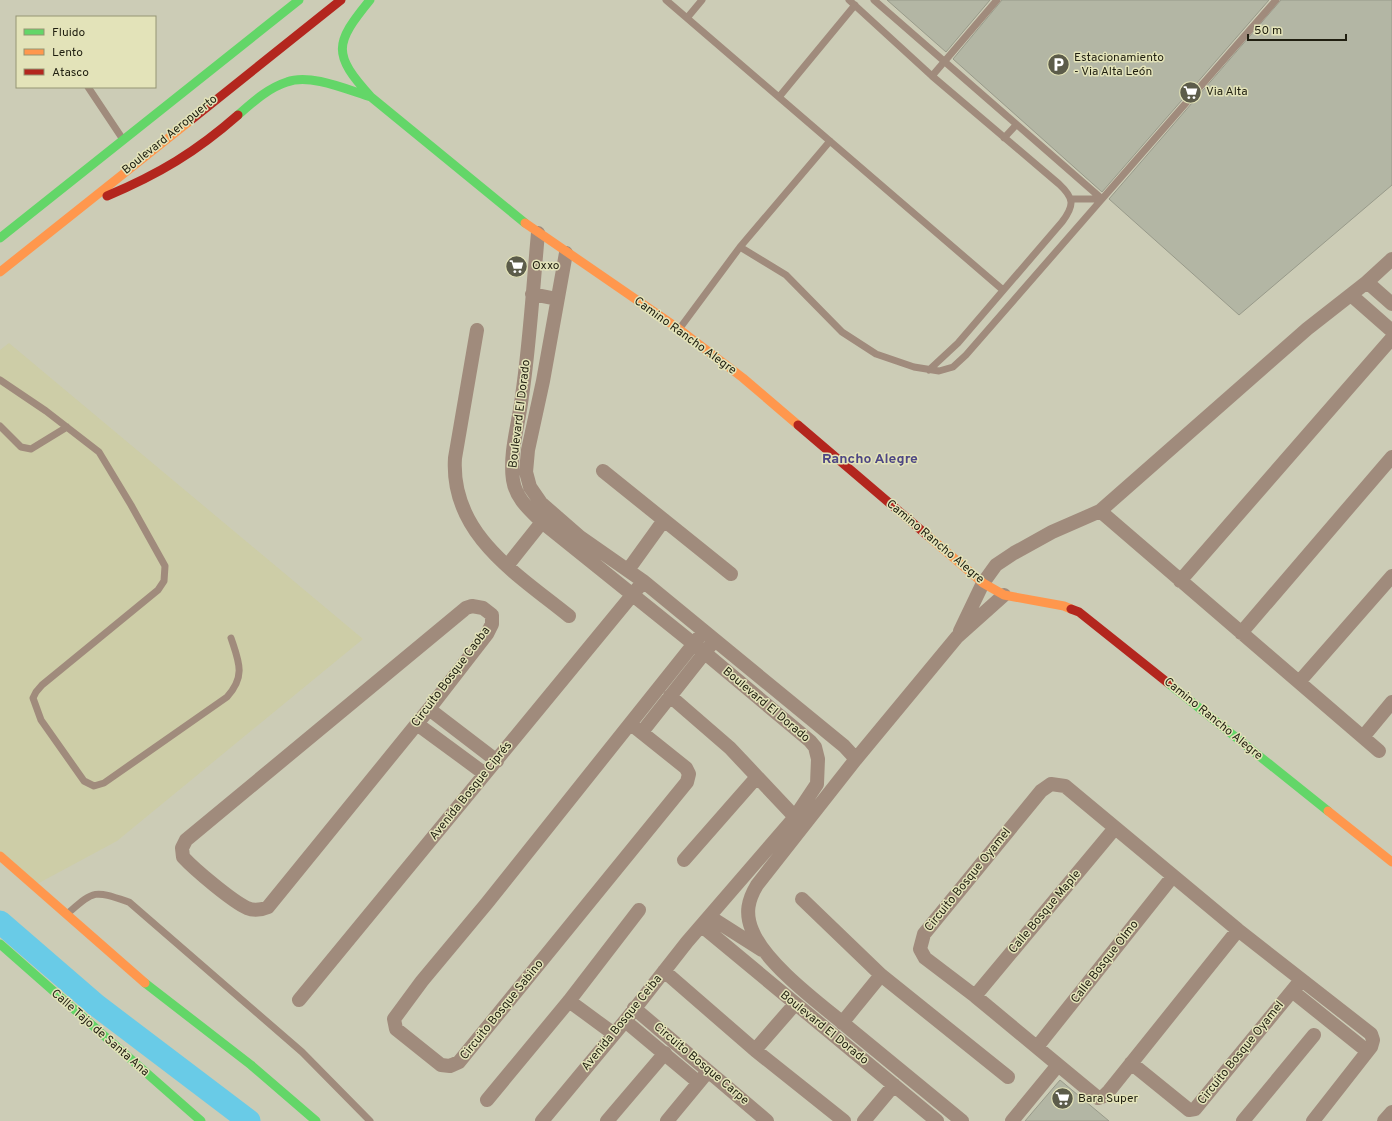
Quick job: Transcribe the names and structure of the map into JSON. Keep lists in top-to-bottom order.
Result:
{
  "streets": {
    "main road": ["Boulevard Aeropuerto", "Camino Rancho Alegre", "Calle Tajo de Santa Ana"],
    "street": [
      "Boulevard El Dorado",
      "Circuito Bosque Caoba",
      "Avenida Bosque Ciprés",
      "Circuito Bosque Oyamel",
      "Calle Bosque Maple",
      "Calle Bosque Olmo",
      "Circuito Bosque Sabino",
      "Avenida Bosque Ceiba",
      "Circuito Bosque Carpe"
    ]
  },
  "crossings": [
    ["Camino Rancho Alegre", "Boulevard El Dorado"],
    ["Boulevard El Dorado", "Avenida Bosque Ciprés"],
    ["Boulevard El Dorado", "Circuito Bosque Sabino"],
    ["Boulevard El Dorado", "Avenida Bosque Ceiba"],
    ["Circuito Bosque Oyamel", "Calle Bosque Maple"],
    ["Circuito Bosque Oyamel", "Calle Bosque Olmo"],
    ["Avenida Bosque Ceiba", "Circuito Bosque Carpe"]
  ],
  "districts": ["Rancho Alegre"],
  "places": {
    "parking": ["Estacionamiento - Via Alta León"],
    "supermarket": ["Via Alta", "Oxxo", "Bara Super"]
  },
  "legend": ["Fluido", "Lento", "Atasco"],
  "scale_bar": "50 m"
}
